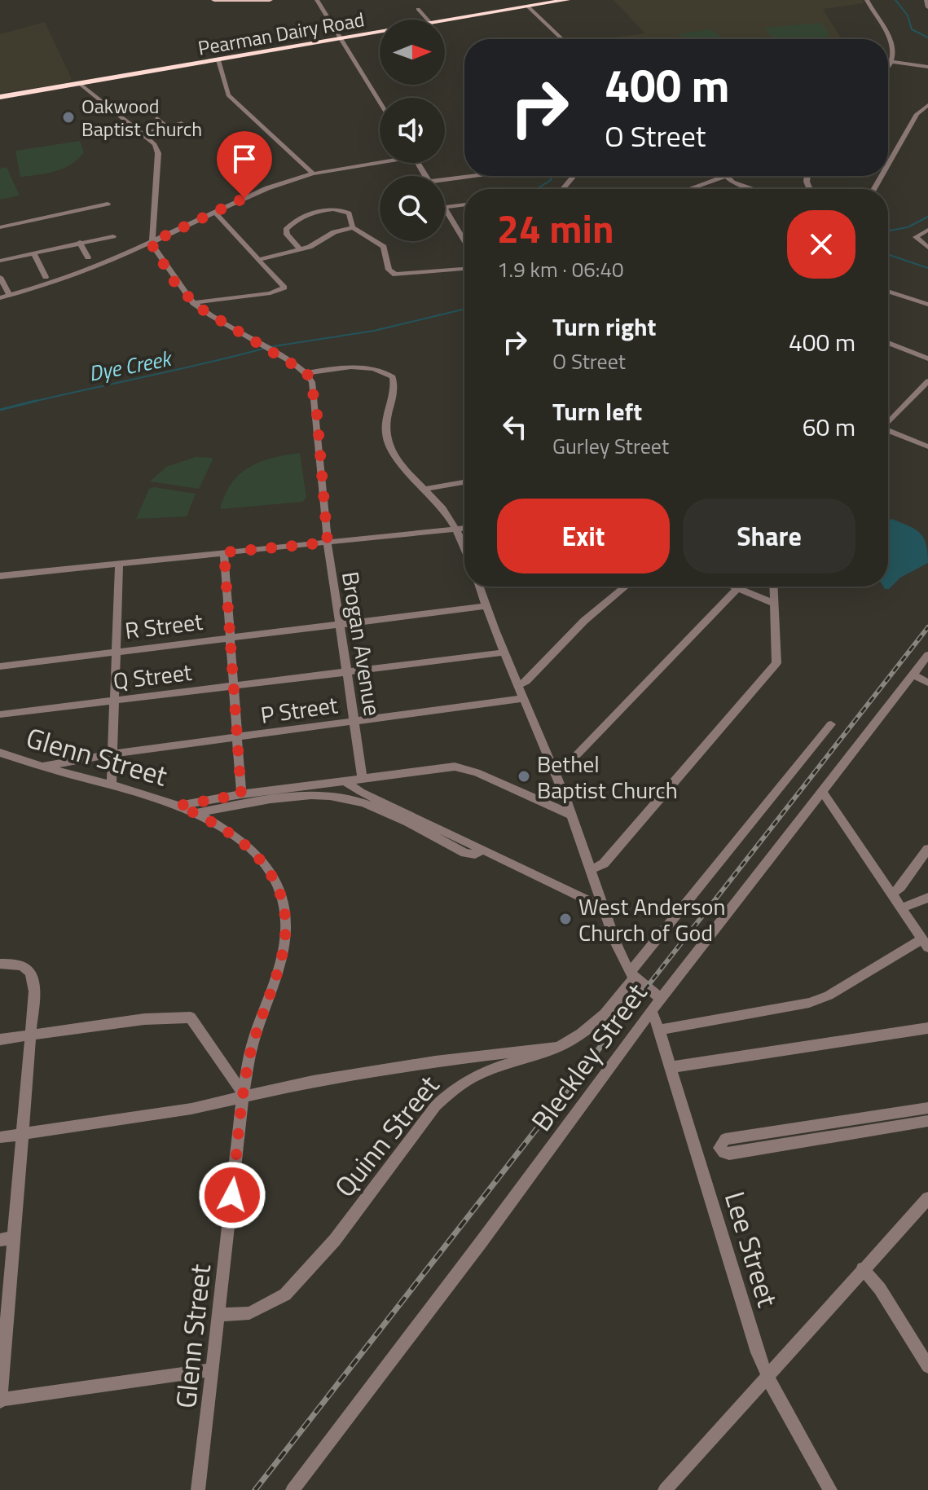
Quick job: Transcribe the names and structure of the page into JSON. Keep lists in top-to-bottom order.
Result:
{
  "streets": {
    "highway": ["Pearman Dairy Road"],
    "street": [
      "R Street",
      "Brogan Avenue",
      "Q Street",
      "P Street",
      "Glenn Street",
      "Bleckley Street",
      "Quinn Street",
      "Lee Street"
    ]
  },
  "crossings": [
    ["R Street", "Brogan Avenue"],
    ["Brogan Avenue", "Q Street"],
    ["Brogan Avenue", "P Street"],
    ["P Street", "Glenn Street"],
    ["Glenn Street", "Quinn Street"],
    ["Bleckley Street", "Lee Street"]
  ],
  "water": ["Dye Creek"],
  "places": ["Oakwood Baptist Church", "Bethel Baptist Church", "West Anderson Church of God"],
  "north": "right",
  "page": {
    "turn": ["400 m", "O Street"],
    "heading": ["24 min", "1.9 km · 06:40"],
    "list": [
      {
        "name": "Turn right",
        "note": "O Street",
        "value": "400 m"
      },
      {
        "name": "Turn left",
        "note": "Gurley Street",
        "value": "60 m"
      }
    ],
    "buttons": ["Exit", "Share"]
  }
}
